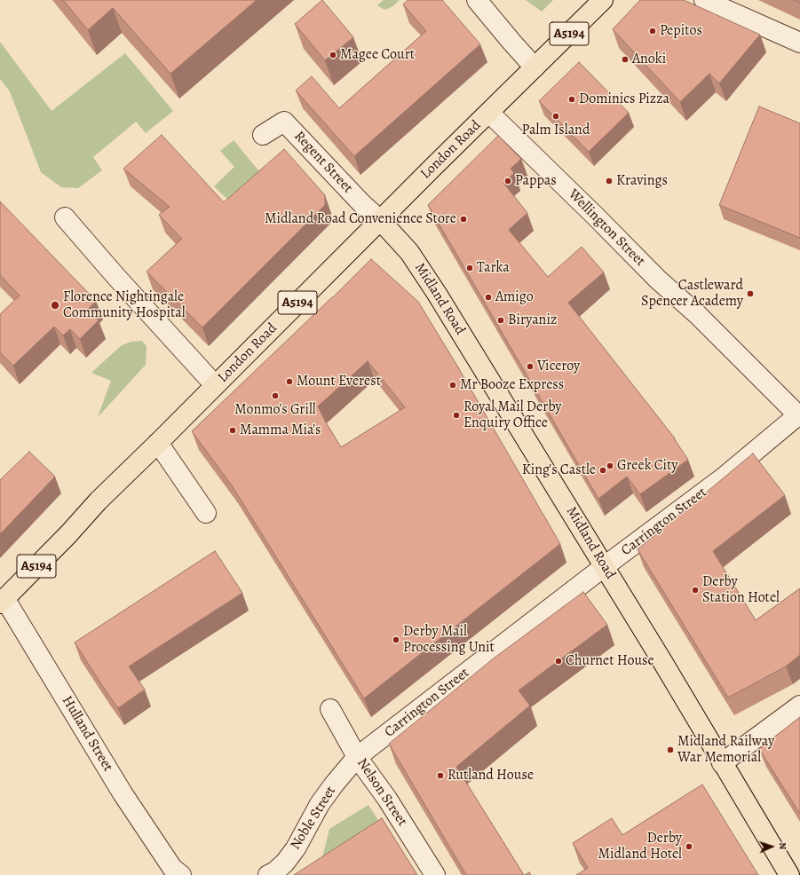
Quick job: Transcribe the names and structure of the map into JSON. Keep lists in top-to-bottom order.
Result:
{
  "streets": {
    "main road": ["A5194", "London Road", "Midland Road"],
    "street": [
      "Regent Street",
      "Wellington Street",
      "Carrington Street",
      "Hulland Street",
      "Nelson Street",
      "Noble Street"
    ]
  },
  "crossings": [
    ["London Road", "Regent Street"],
    ["London Road", "Wellington Street"],
    ["London Road", "Midland Road"],
    ["London Road", "Hulland Street"],
    ["Regent Street", "Midland Road"],
    ["Wellington Street", "Carrington Street"],
    ["Midland Road", "Carrington Street"],
    ["Carrington Street", "Nelson Street"],
    ["Carrington Street", "Noble Street"],
    ["Nelson Street", "Noble Street"]
  ],
  "places": [
    "Pepitos",
    "Magee Court",
    "Anoki",
    "Dominics Pizza",
    "Palm Island",
    "Pappas",
    "Kravings",
    "Midland Road Convenience Store",
    "Tarka",
    "Castleward Spencer Academy",
    "Amigo",
    "Florence Nightingale Community Hospital",
    "Biryaniz",
    "Viceroy",
    "Mount Everest",
    "Mr Booze Express",
    "Monmo's Grill",
    "Royal Mail Derby Enquiry Office",
    "Mamma Mia's",
    "Greek City",
    "King's Castle",
    "Derby Station Hotel",
    "Derby Mail Processing Unit",
    "Churnet House",
    "Midland Railway War Memorial",
    "Rutland House",
    "Derby Midland Hotel"
  ],
  "north": "right"
}
